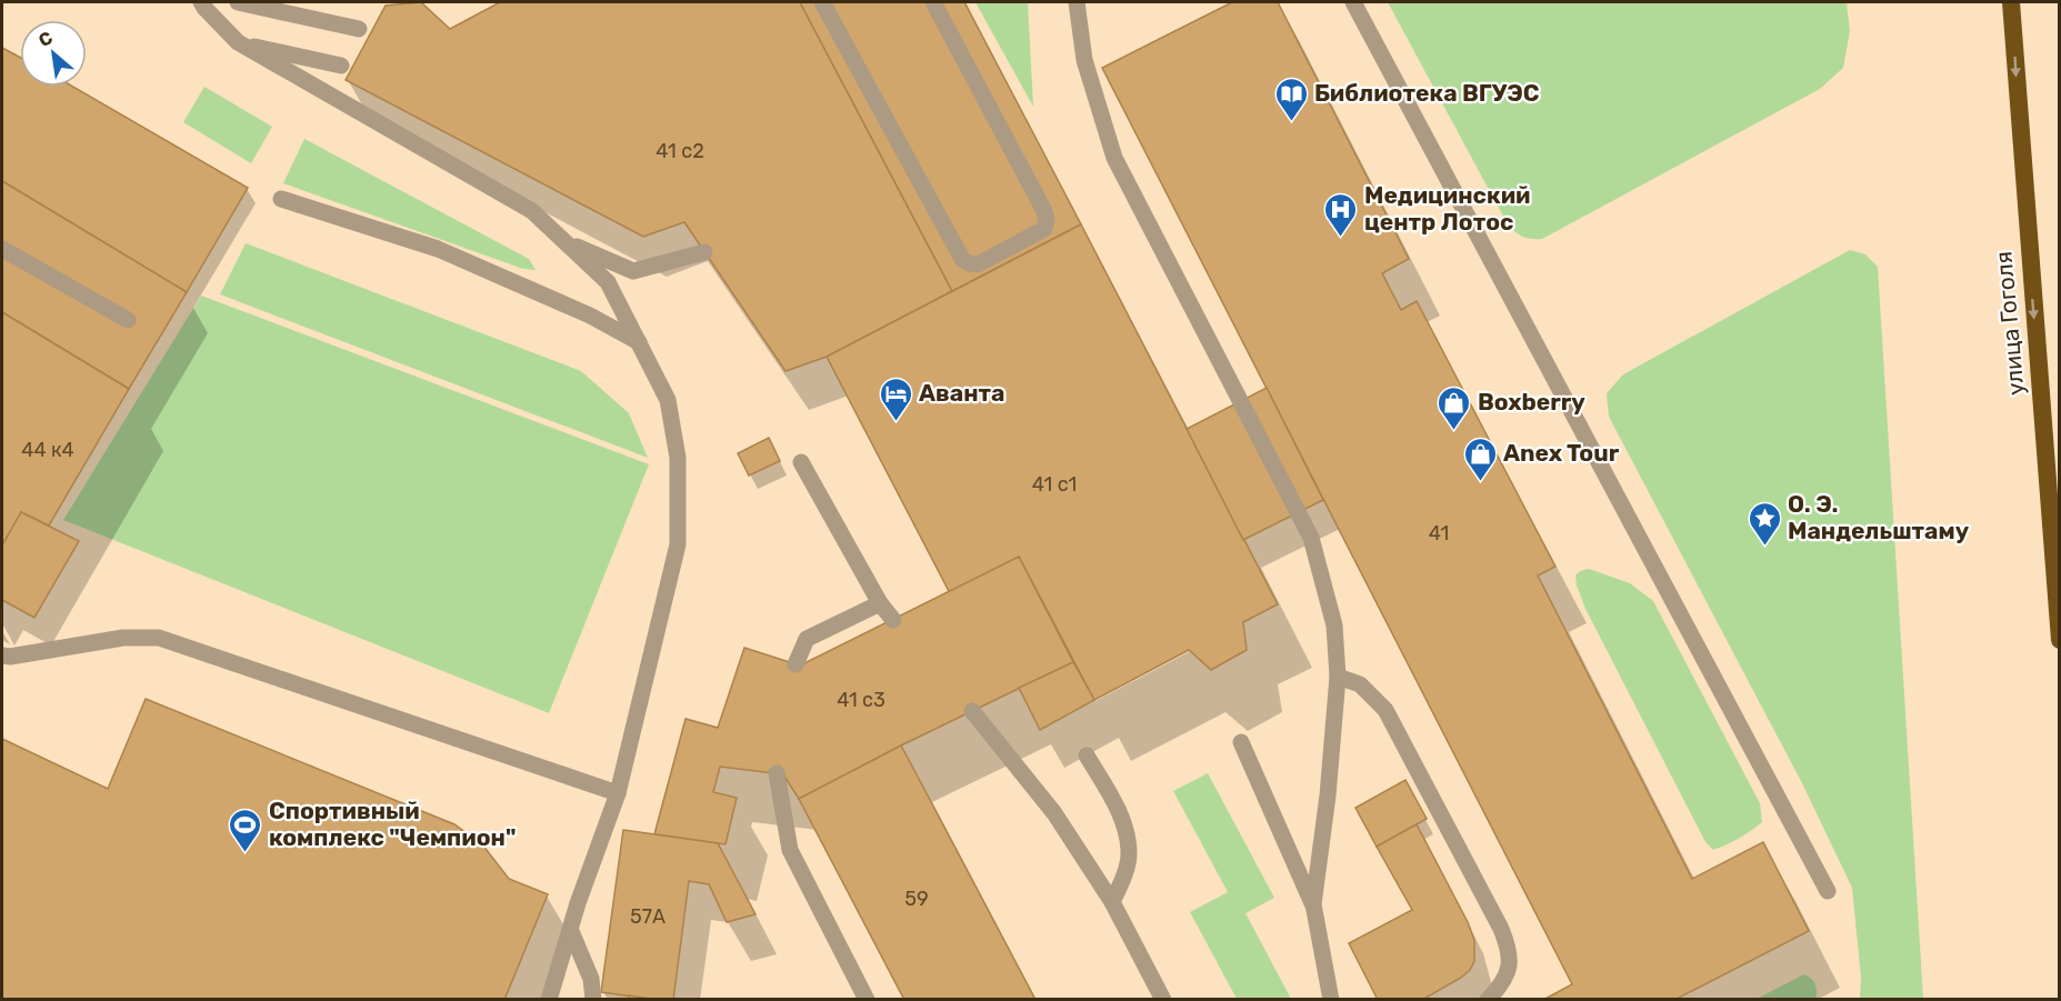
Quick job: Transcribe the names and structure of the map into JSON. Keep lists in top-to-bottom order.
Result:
{
  "streets": {
    "highway": ["улица Гоголя"]
  },
  "one_way": ["улица Гоголя"],
  "places": {
    "library": ["Библиотека ВГУЭС"],
    "hospital": ["Медицинский центр Лотос"],
    "hotel": ["Аванта"],
    "shop": ["Boxberry", "Anex Tour"],
    "place": ["О. Э. Мандельштаму"],
    "sports": ["Спортивный комплекс \"Чемпион\""]
  },
  "house_numbers": [
    "41 с2",
    "44 к4",
    "41 с1",
    "41",
    "41 с3",
    "59",
    "57А"
  ],
  "north": "top left"
}
